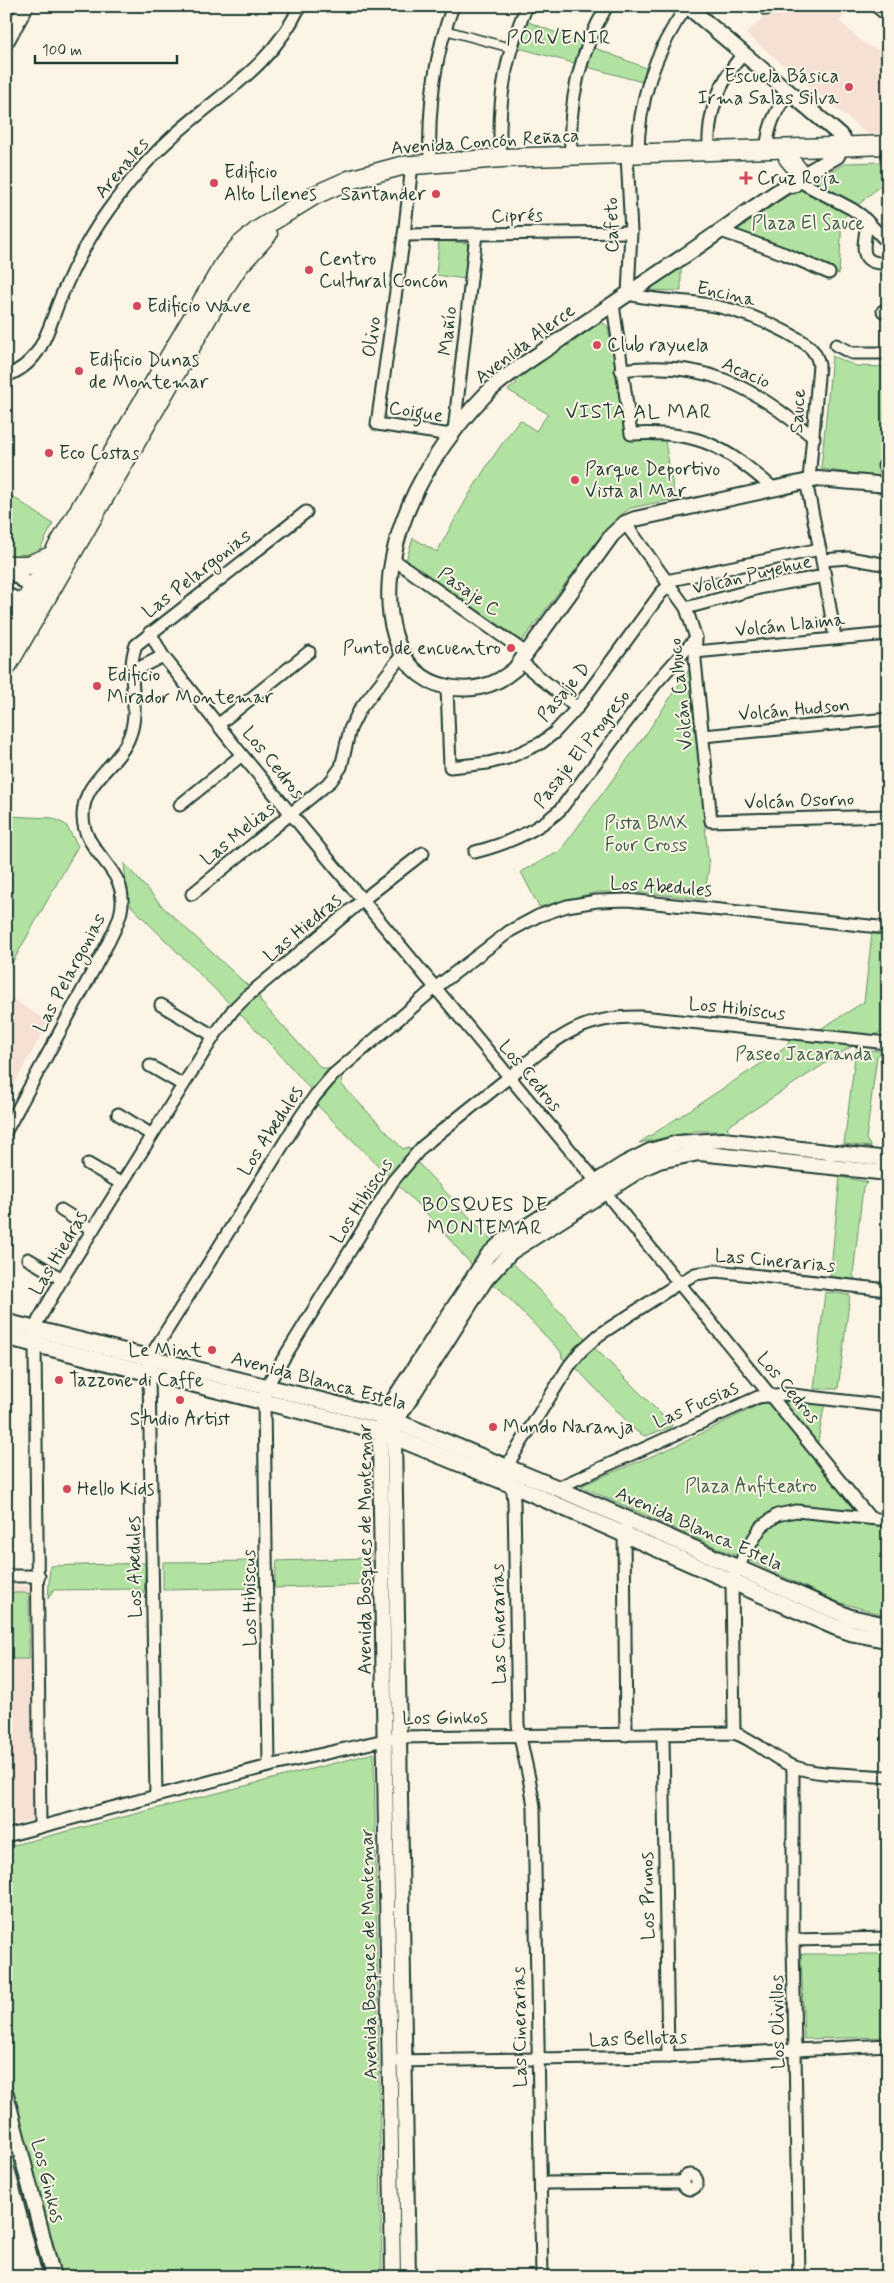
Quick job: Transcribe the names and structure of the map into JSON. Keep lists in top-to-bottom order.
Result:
{
  "streets": {
    "main road": ["Avenida Concón Reñaca", "Avenida Blanca Estela"],
    "street": [
      "Arenales",
      "Ciprés",
      "Cafeto",
      "Encina",
      "Mañío",
      "Olivo",
      "Avenida Alerce",
      "Acacio",
      "Sauce",
      "Coigue",
      "Las Pelargonias",
      "Volcán Puyehue",
      "Pasaje C",
      "Volcán Llaima",
      "Pasaje D",
      "Volcán Calbuco",
      "Volcán Hudson",
      "Pasaje El Progreso",
      "Los Cedros",
      "Volcán Osorno",
      "Las Melias",
      "Los Abedules",
      "Las Hiedras",
      "Los Hibiscus",
      "Las Cinerarias",
      "Las Fucsias",
      "Avenida Bosques de Montemar",
      "Los Ginkos",
      "Los Prunos",
      "Los Olivillos",
      "Las Bellotas"
    ]
  },
  "crossings": [
    ["Avenida Concón Reñaca", "Cafeto"],
    ["Avenida Concón Reñaca", "Olivo"],
    ["Avenida Concón Reñaca", "Avenida Alerce"],
    ["Ciprés", "Cafeto"],
    ["Ciprés", "Mañío"],
    ["Ciprés", "Olivo"],
    ["Cafeto", "Encina"],
    ["Cafeto", "Avenida Alerce"],
    ["Encina", "Avenida Alerce"],
    ["Encina", "Sauce"],
    ["Mañío", "Avenida Alerce"],
    ["Mañío", "Coigue"],
    ["Olivo", "Coigue"],
    ["Avenida Alerce", "Sauce"],
    ["Avenida Alerce", "Coigue"],
    ["Avenida Alerce", "Pasaje C"],
    ["Avenida Alerce", "Pasaje D"],
    ["Avenida Alerce", "Volcán Calbuco"],
    ["Avenida Alerce", "Las Melias"],
    ["Acacio", "Sauce"],
    ["Sauce", "Volcán Puyehue"],
    ["Sauce", "Volcán Llaima"],
    ["Las Pelargonias", "Los Cedros"],
    ["Volcán Puyehue", "Volcán Calbuco"],
    ["Pasaje C", "Pasaje D"],
    ["Volcán Llaima", "Volcán Calbuco"],
    ["Pasaje D", "Volcán Calbuco"],
    ["Volcán Calbuco", "Volcán Hudson"],
    ["Volcán Calbuco", "Pasaje El Progreso"],
    ["Volcán Calbuco", "Volcán Osorno"],
    ["Los Cedros", "Las Melias"],
    ["Los Cedros", "Los Abedules"],
    ["Los Cedros", "Las Hiedras"],
    ["Los Cedros", "Los Hibiscus"],
    ["Los Cedros", "Las Cinerarias"],
    ["Los Cedros", "Las Fucsias"],
    ["Los Cedros", "Avenida Bosques de Montemar"],
    ["Los Abedules", "Avenida Blanca Estela"],
    ["Los Abedules", "Los Ginkos"],
    ["Las Hiedras", "Avenida Blanca Estela"],
    ["Las Hiedras", "Los Ginkos"],
    ["Los Hibiscus", "Avenida Blanca Estela"],
    ["Los Hibiscus", "Los Ginkos"],
    ["Las Cinerarias", "Avenida Blanca Estela"],
    ["Las Cinerarias", "Los Ginkos"],
    ["Las Cinerarias", "Las Bellotas"],
    ["Avenida Blanca Estela", "Las Fucsias"],
    ["Avenida Blanca Estela", "Avenida Bosques de Montemar"],
    ["Avenida Bosques de Montemar", "Los Ginkos"],
    ["Avenida Bosques de Montemar", "Las Bellotas"],
    ["Los Ginkos", "Los Prunos"],
    ["Los Ginkos", "Los Olivillos"],
    ["Los Prunos", "Las Bellotas"],
    ["Los Olivillos", "Las Bellotas"]
  ],
  "districts": ["PORVENIR", "VISTA AL MAR", "BOSQUES DE MONTEMAR"],
  "parks": [
    "Plaza El Sauce",
    "Pista BMX Four Cross",
    "Paseo Jacaranda",
    "Plaza Anfiteatro"
  ],
  "places": {
    "other": [
      "Escuela Básica Irma Salas Silva",
      "Edificio Alto Lilenes",
      "Santander",
      "Centro Cultural Concón",
      "Edificio Wave",
      "Club rayuela",
      "Edificio Dunas de Montemar",
      "Eco Costas",
      "Parque Deportivo Vista al Mar",
      "Punto de encuentro",
      "Edificio Mirador Montemar",
      "Le Mint",
      "Tazzone di Caffe",
      "Studio Artist",
      "Mundo Naranja",
      "Hello Kids"
    ],
    "health": ["Cruz Roja"]
  },
  "scale_bar": "100 m"
}
